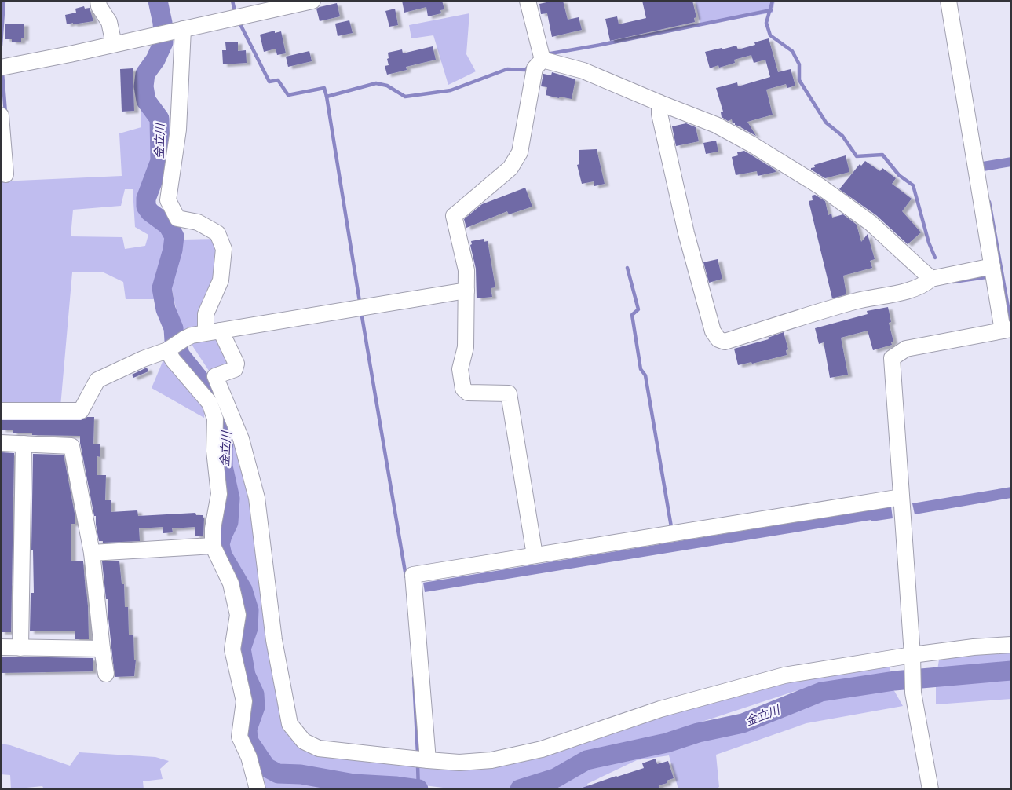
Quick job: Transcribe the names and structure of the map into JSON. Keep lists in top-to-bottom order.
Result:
{
  "water": ["金立川"]
}
